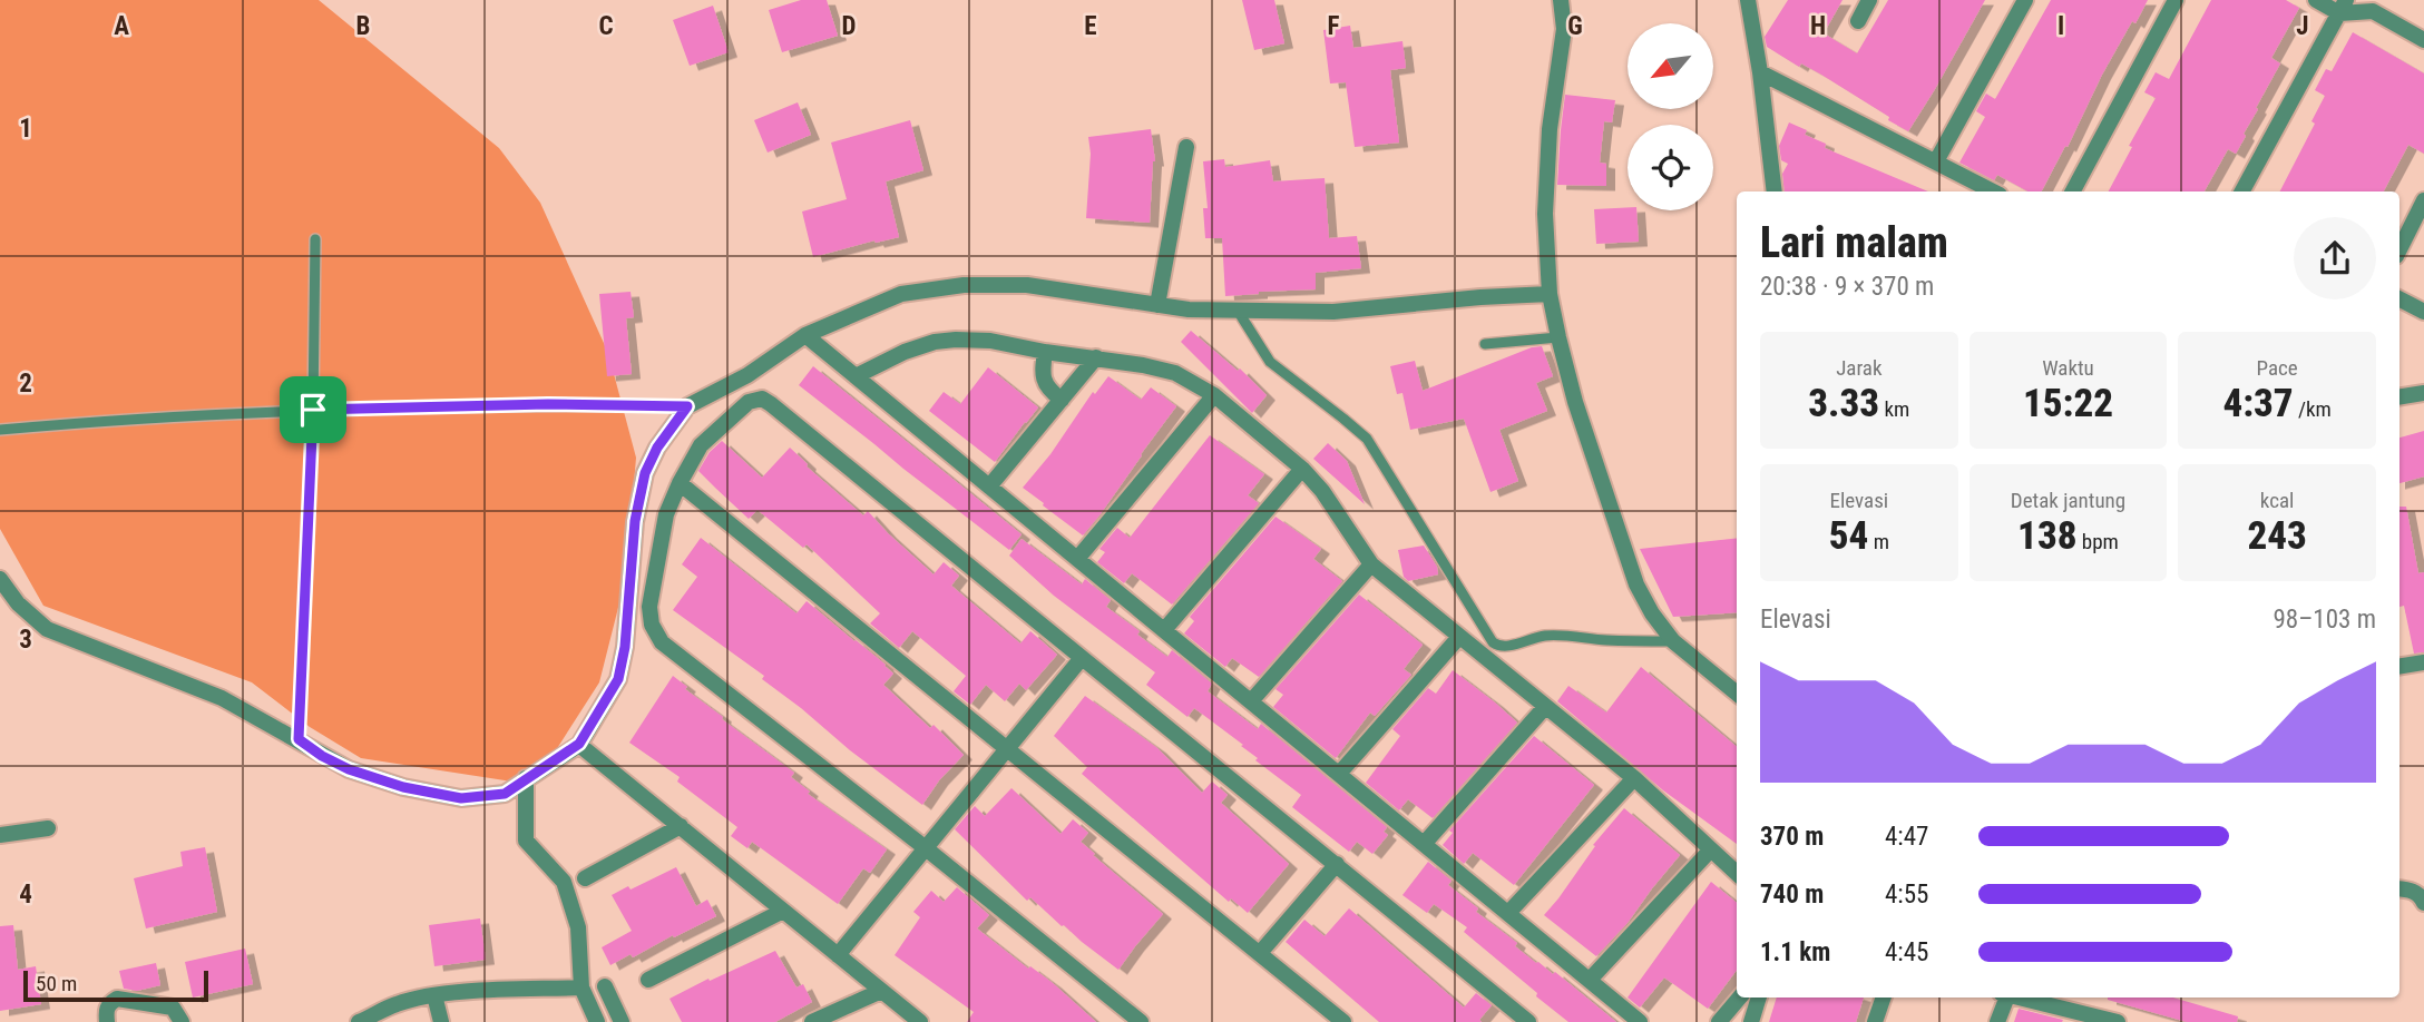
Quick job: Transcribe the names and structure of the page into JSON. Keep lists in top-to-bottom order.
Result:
{
  "scale_bar": "50 m",
  "north": "bottom left",
  "page": {
    "heading": ["Lari malam", "20:38 · 9 × 370 m"],
    "stats": [
      ["Jarak", "3.33 km"],
      ["Waktu", "15:22"],
      ["Pace", "4:37 /km"],
      ["Elevasi", "54 m"],
      ["Detak jantung", "138 bpm"],
      ["kcal", "243"]
    ],
    "chart": ["Elevasi", "98–103 m"],
    "list": [
      {
        "name": "370 m",
        "note": "4:47"
      },
      {
        "name": "740 m",
        "note": "4:55"
      },
      {
        "name": "1.1 km",
        "note": "4:45"
      }
    ],
    "scale": "50 m"
  },
  "grid": {
    "columns": [
      "A",
      "B",
      "C",
      "D",
      "E",
      "F",
      "G",
      "H",
      "I",
      "J"
    ],
    "rows": [
      "1",
      "2",
      "3",
      "4"
    ]
  }
}
